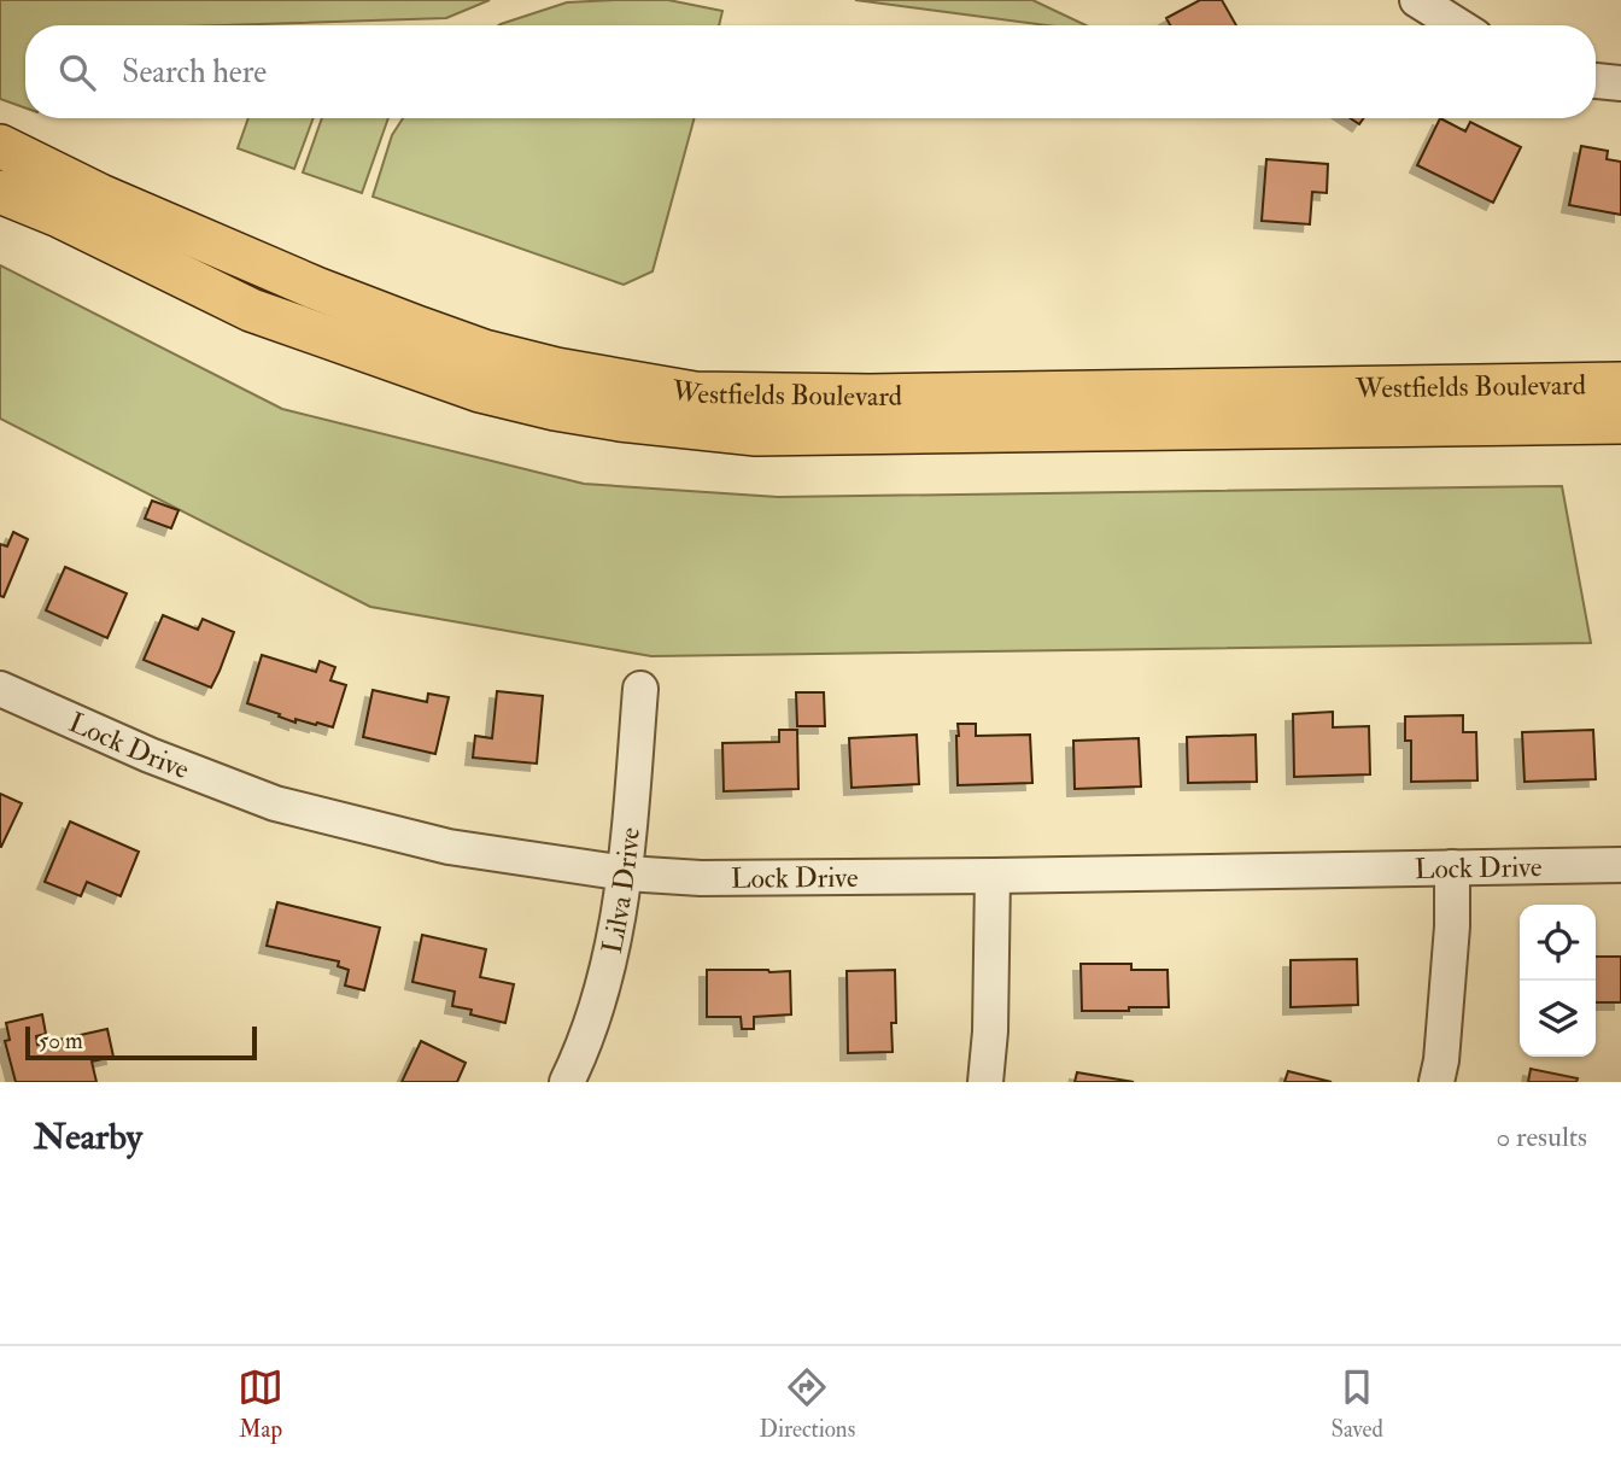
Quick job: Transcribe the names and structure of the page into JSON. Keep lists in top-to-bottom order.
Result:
{
  "streets": {
    "main road": ["Westfields Boulevard"],
    "street": ["Lock Drive", "Lilva Drive"]
  },
  "crossings": [
    ["Lock Drive", "Lilva Drive"]
  ],
  "scale_bar": "50 m",
  "page": {
    "search": "Search here",
    "scale": "50 m",
    "heading": ["Nearby", "0 results"],
    "nav": ["Map", "Directions", "Saved"]
  }
}
